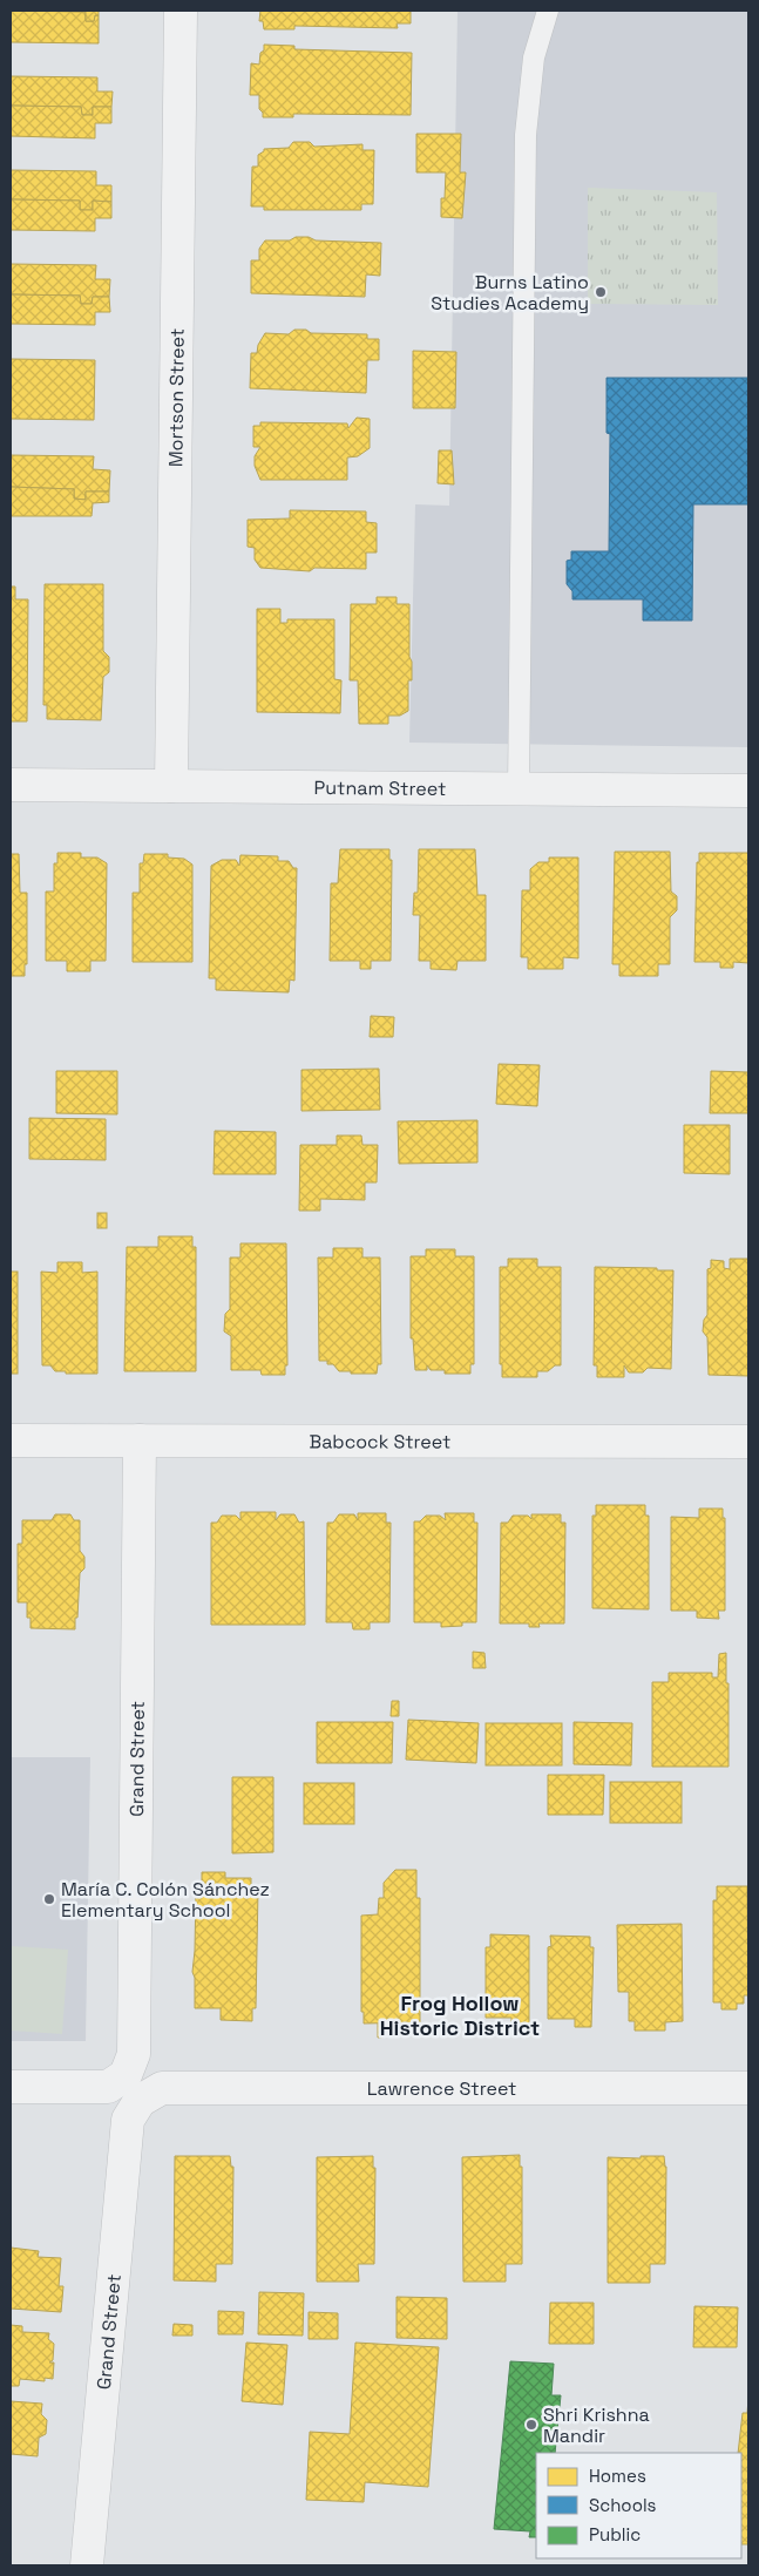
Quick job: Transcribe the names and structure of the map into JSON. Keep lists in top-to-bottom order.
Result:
{
  "streets": {
    "street": [
      "Mortson Street",
      "Putnam Street",
      "Babcock Street",
      "Grand Street",
      "Lawrence Street"
    ]
  },
  "crossings": [
    ["Mortson Street", "Putnam Street"],
    ["Babcock Street", "Grand Street"],
    ["Grand Street", "Lawrence Street"]
  ],
  "districts": ["Frog Hollow Historic District"],
  "places": ["Burns Latino Studies Academy", "María C. Colón Sánchez Elementary School", "Shri Krishna Mandir"],
  "legend": ["Homes", "Schools", "Public"]
}
